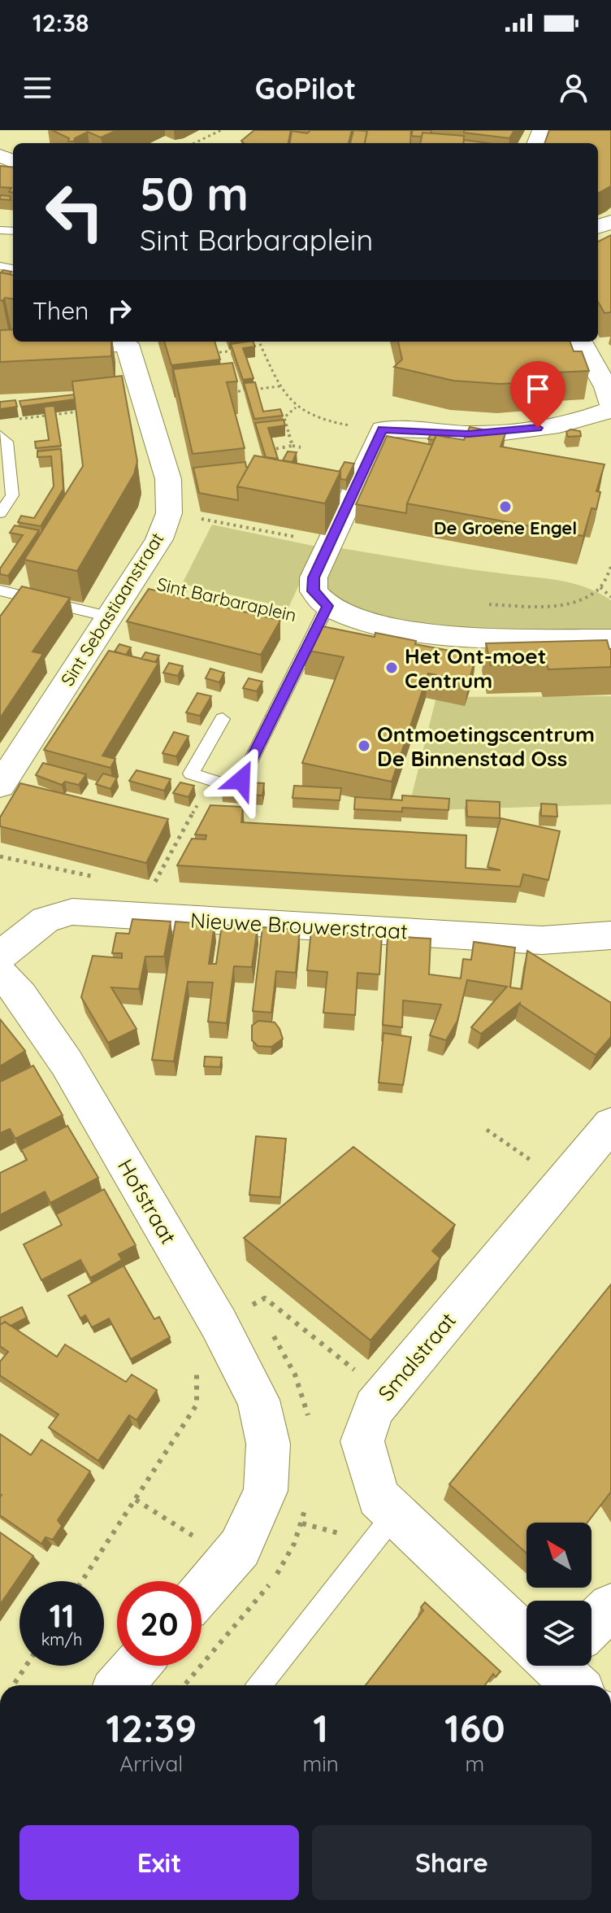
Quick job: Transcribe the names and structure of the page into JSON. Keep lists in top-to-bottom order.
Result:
{
  "streets": {
    "street": [
      "Sint Barbaraplein",
      "Sint Sebastiaanstraat",
      "Nieuwe Brouwerstraat",
      "Hofstraat",
      "Smalstraat"
    ]
  },
  "crossings": [
    ["Sint Barbaraplein", "Sint Sebastiaanstraat"]
  ],
  "places": ["De Groene Engel", "Het Ont-moet Centrum", "Ontmoetingscentrum De Binnenstad Oss"],
  "north": "top left",
  "page": {
    "status": "12:38",
    "header": "GoPilot",
    "turn": ["50 m", "Sint Barbaraplein"],
    "then": "Then",
    "speed": "11 km/h",
    "limit": "20",
    "eta": [
      "12:39",
      "Arrival",
      "1",
      "min",
      "160",
      "m"
    ],
    "buttons": ["Exit", "Share"]
  }
}
